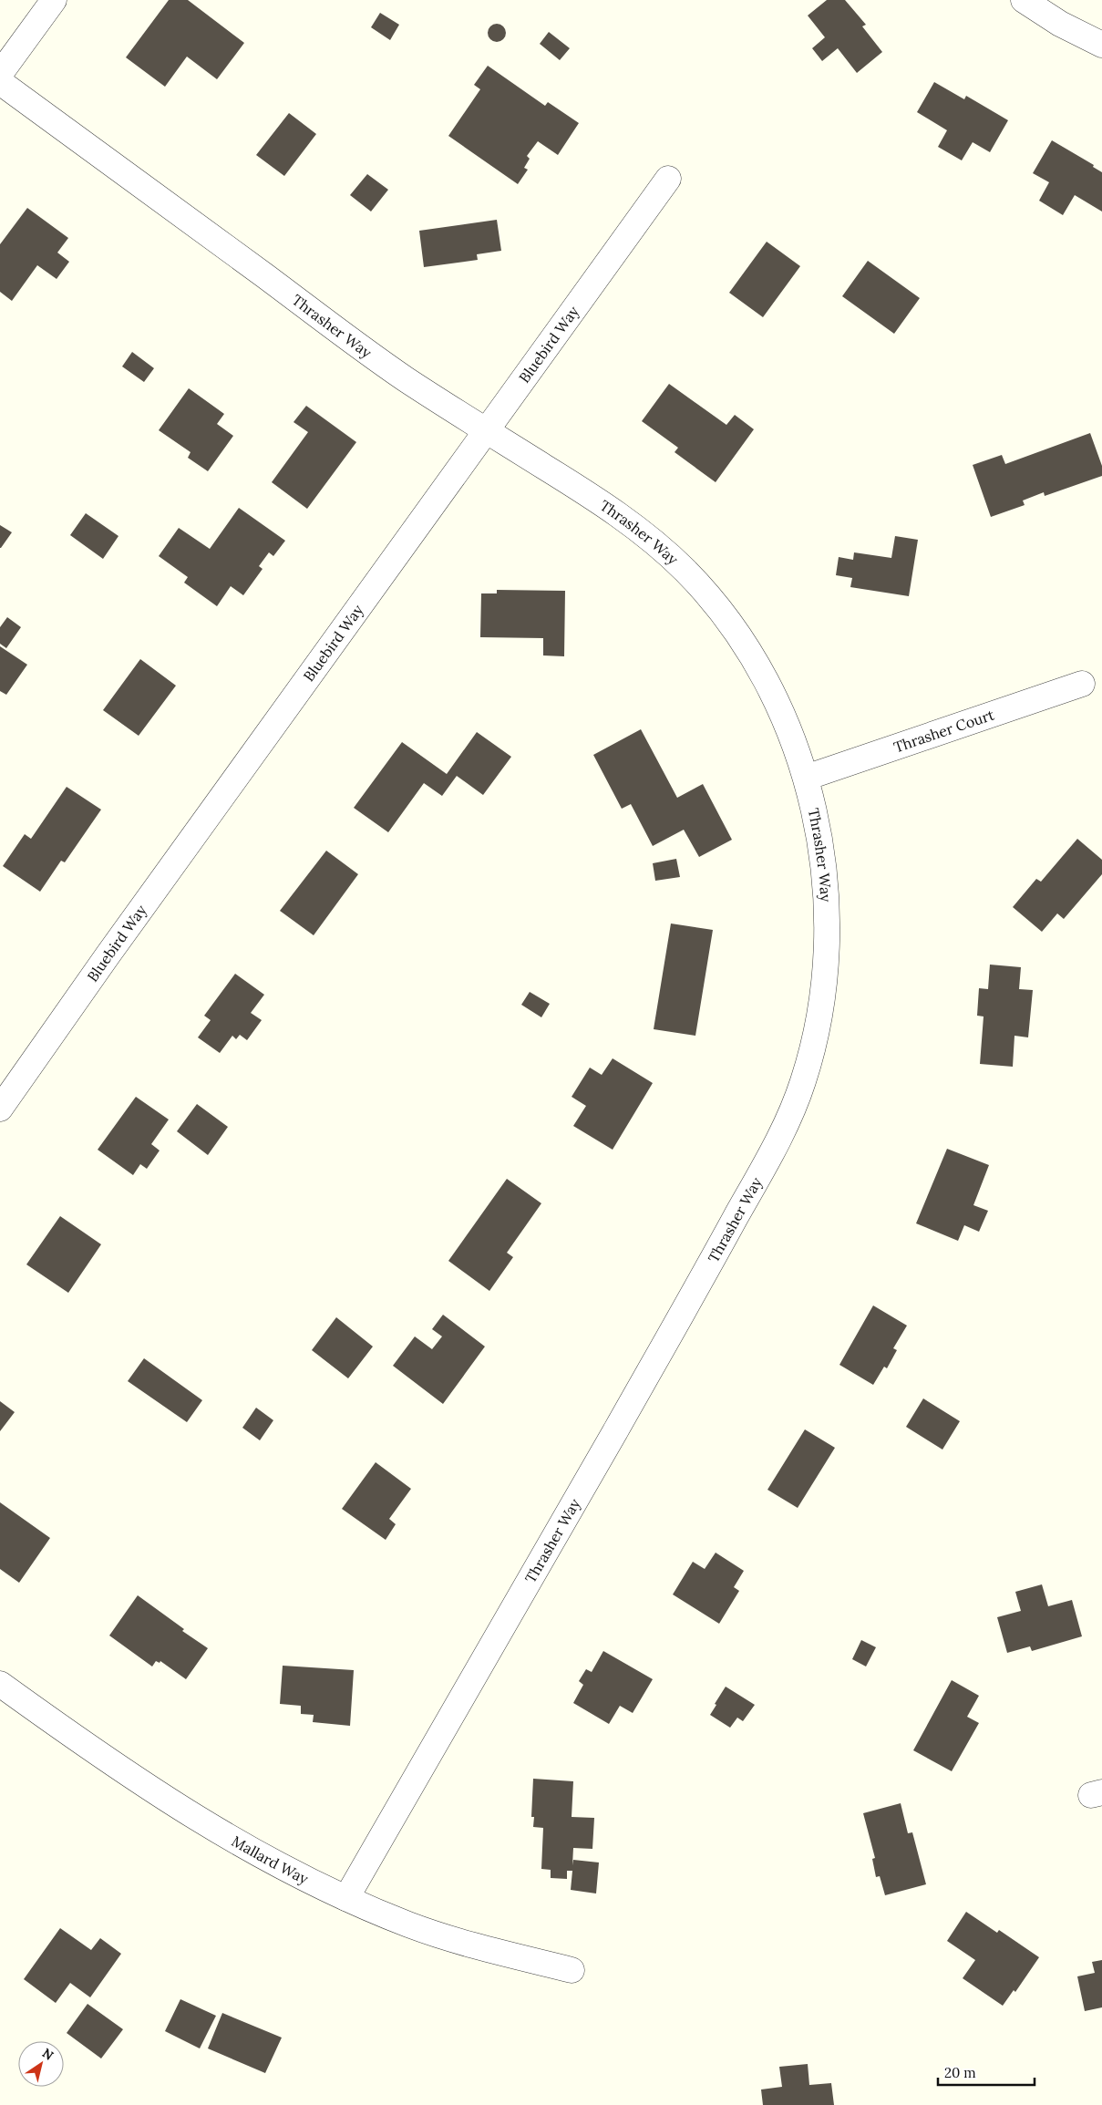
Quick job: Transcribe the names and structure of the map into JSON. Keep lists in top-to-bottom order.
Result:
{
  "streets": {
    "street": [
      "Thrasher Way",
      "Bluebird Way",
      "Thrasher Court",
      "Mallard Way"
    ]
  },
  "crossings": [
    ["Thrasher Way", "Bluebird Way"],
    ["Thrasher Way", "Thrasher Court"],
    ["Thrasher Way", "Mallard Way"]
  ],
  "scale_bar": "20 m",
  "north": "top right"
}
